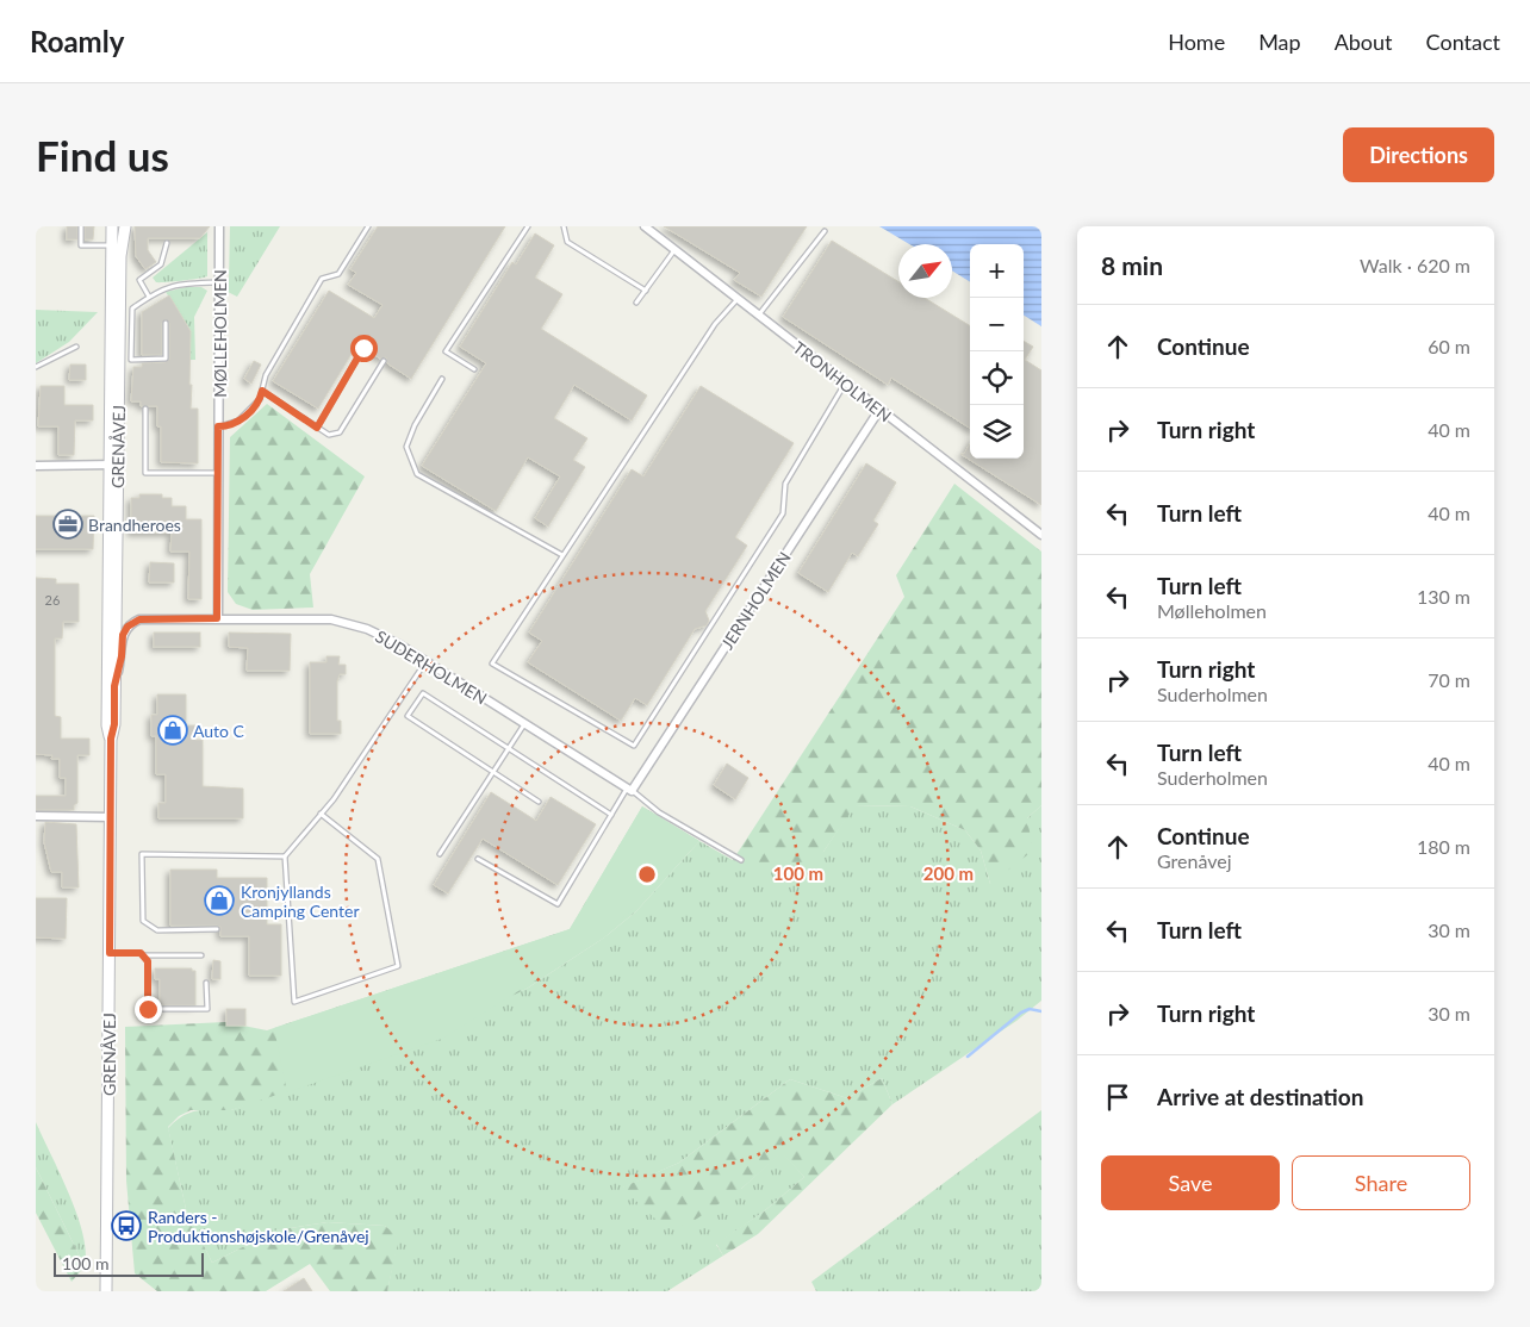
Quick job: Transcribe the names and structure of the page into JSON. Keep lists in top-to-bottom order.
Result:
{
  "streets": {
    "street": [
      "MØLLEHOLMEN",
      "TRONHOLMEN",
      "GRENÅVEJ",
      "JERNHOLMEN",
      "SUDERHOLMEN"
    ]
  },
  "crossings": [
    ["MØLLEHOLMEN", "SUDERHOLMEN"],
    ["TRONHOLMEN", "JERNHOLMEN"],
    ["GRENÅVEJ", "SUDERHOLMEN"],
    ["JERNHOLMEN", "SUDERHOLMEN"]
  ],
  "places": {
    "office": ["Brandheroes"],
    "shop": ["Auto C", "Kronjyllands Camping Center"],
    "bus stop": ["Randers - Produktionshøjskole/Grenåvej"]
  },
  "house_numbers": ["26"],
  "scale_bar": "100 m",
  "north": "top right",
  "page": {
    "header": "Roamly",
    "nav": [
      "Home",
      "Map",
      "About",
      "Contact"
    ],
    "buttons": [
      "Directions",
      ["Save", "Share"]
    ],
    "title": "Find us",
    "heading": ["8 min", "Walk · 620 m"],
    "map_buttons": ["+", "−"],
    "list": [
      ["Continue", "60 m"],
      ["Turn right", "40 m"],
      ["Turn left", "40 m"],
      ["Turn left", "Mølleholmen", "130 m"],
      ["Turn right", "Suderholmen", "70 m"],
      ["Turn left", "Suderholmen", "40 m"],
      ["Continue", "Grenåvej", "180 m"],
      ["Turn left", "30 m"],
      ["Turn right", "30 m"],
      "Arrive at destination"
    ],
    "scale": "100 m"
  },
  "rings": ["100 m", "200 m"]
}
